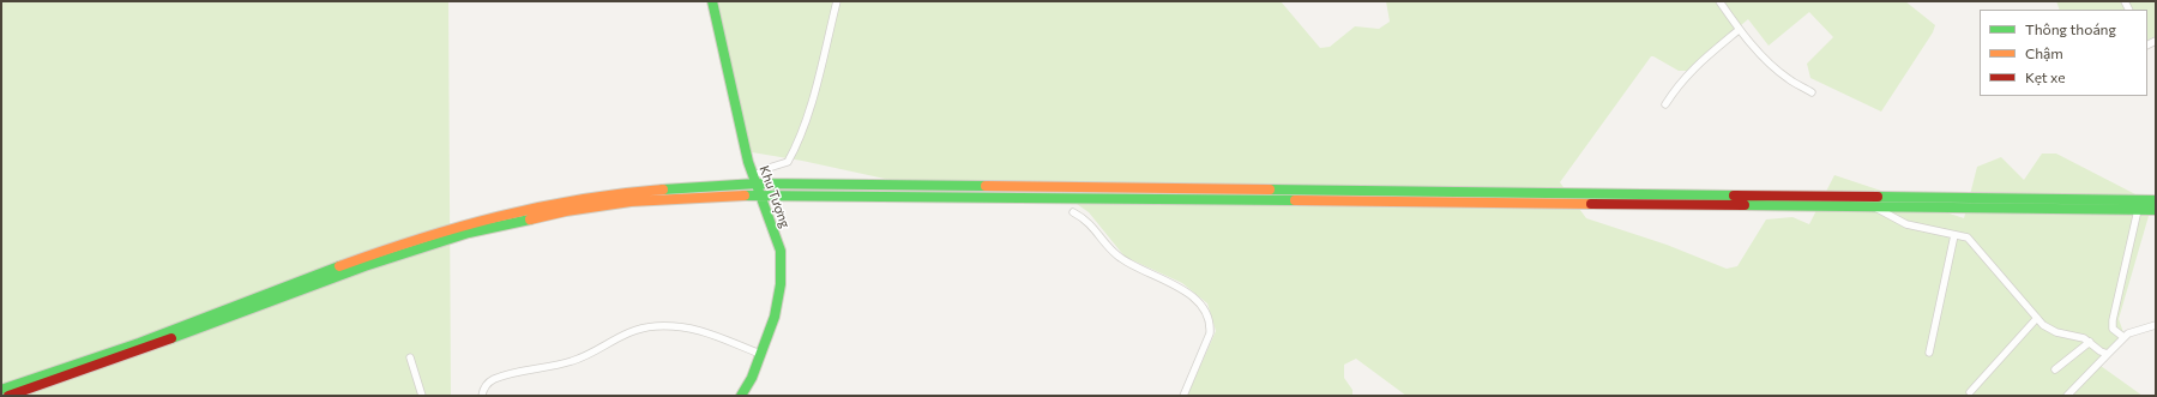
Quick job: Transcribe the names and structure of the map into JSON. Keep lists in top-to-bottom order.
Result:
{
  "streets": {
    "main road": ["Khu Tượng"]
  },
  "legend": ["Thông thoáng", "Chậm", "Kẹt xe"]
}
